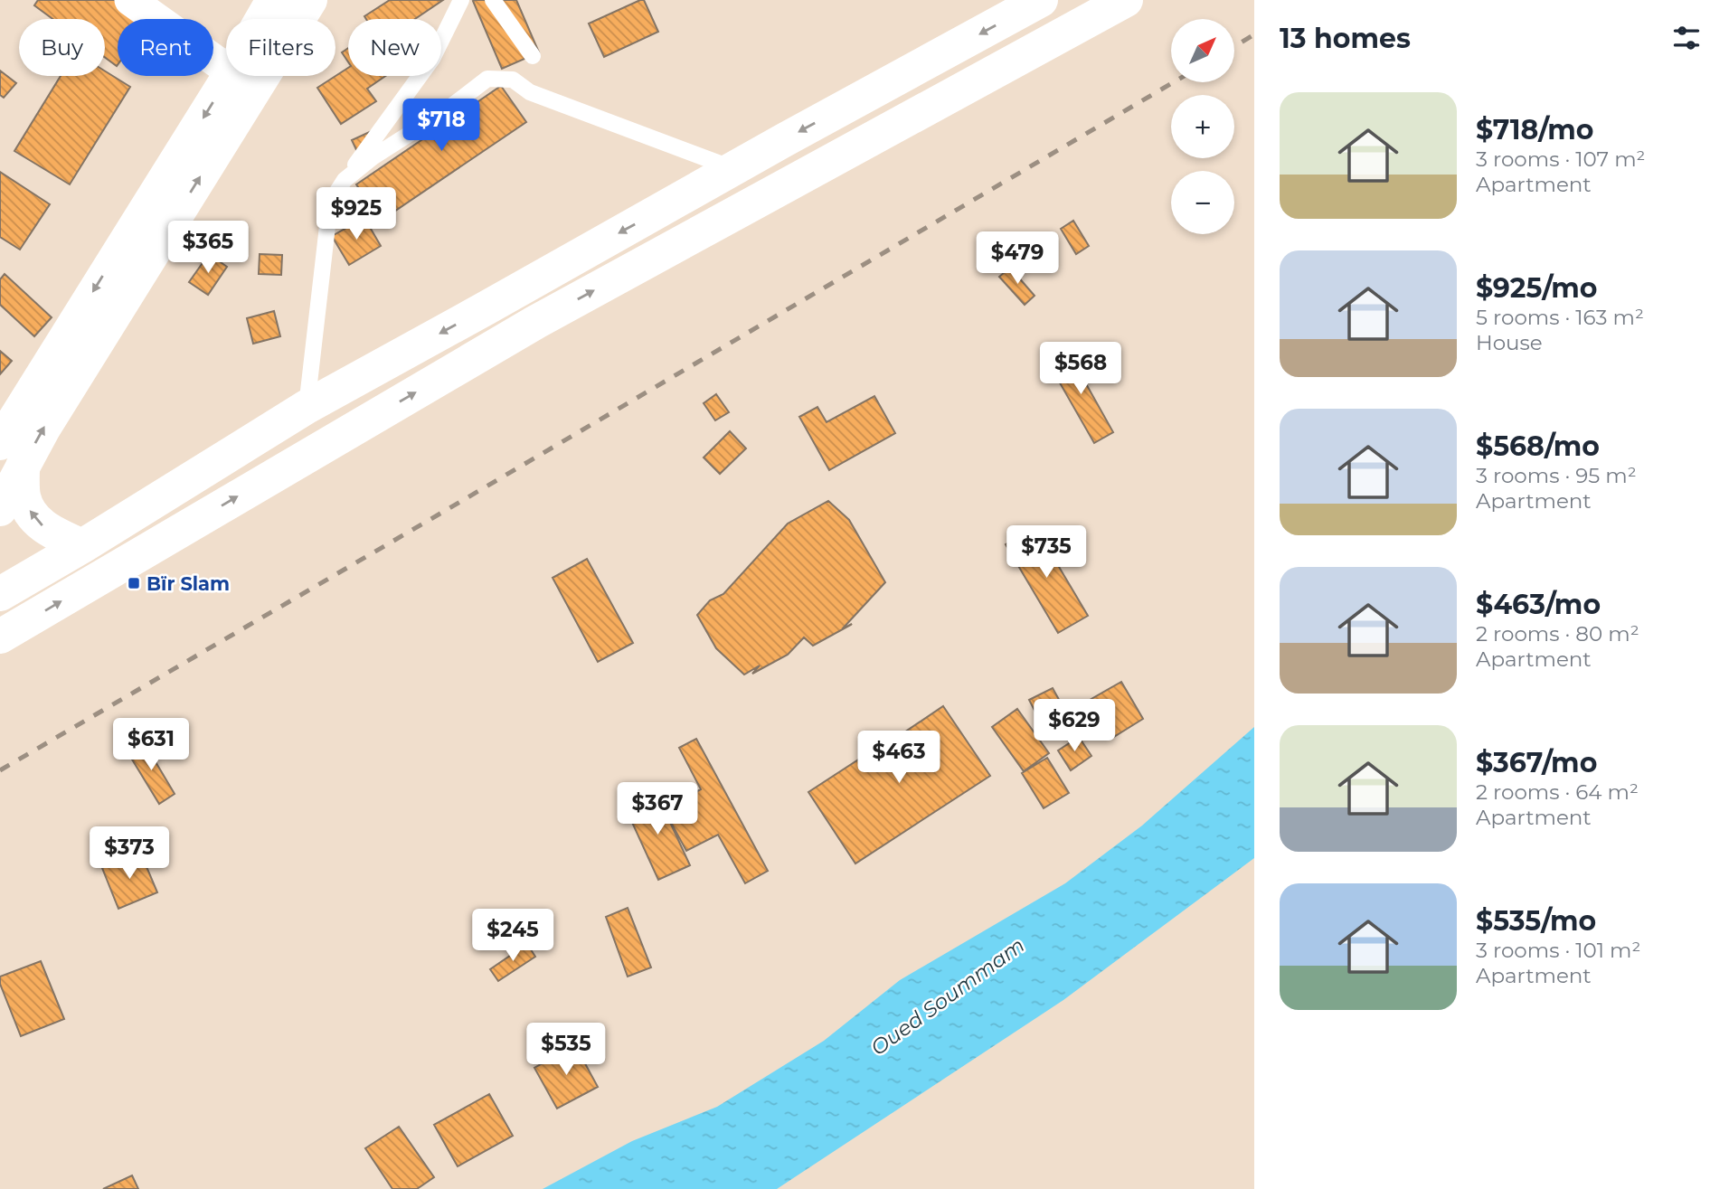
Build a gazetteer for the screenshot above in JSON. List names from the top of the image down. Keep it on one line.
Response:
{"water":["Oued Soummam"],"places":{"transit":["Bïr Slam"]},"north":"top right","page":{"heading":"13 homes","map_buttons":["+","−"],"chip":["Buy","Rent","Filters","New"],"list":[{"name":"$718/mo","note":"3 rooms · 107 m² · Apartment"},{"name":"$925/mo","note":"5 rooms · 163 m² · House"},{"name":"$568/mo","note":"3 rooms · 95 m² · Apartment"},{"name":"$463/mo","note":"2 rooms · 80 m² · Apartment"},{"name":"$367/mo","note":"2 rooms · 64 m² · Apartment"},{"name":"$535/mo","note":"3 rooms · 101 m² · Apartment"}],"price":["$718","$925","$365","$479","$568","$735","$629","$631","$463","$367","$373","$245","$535"]}}
